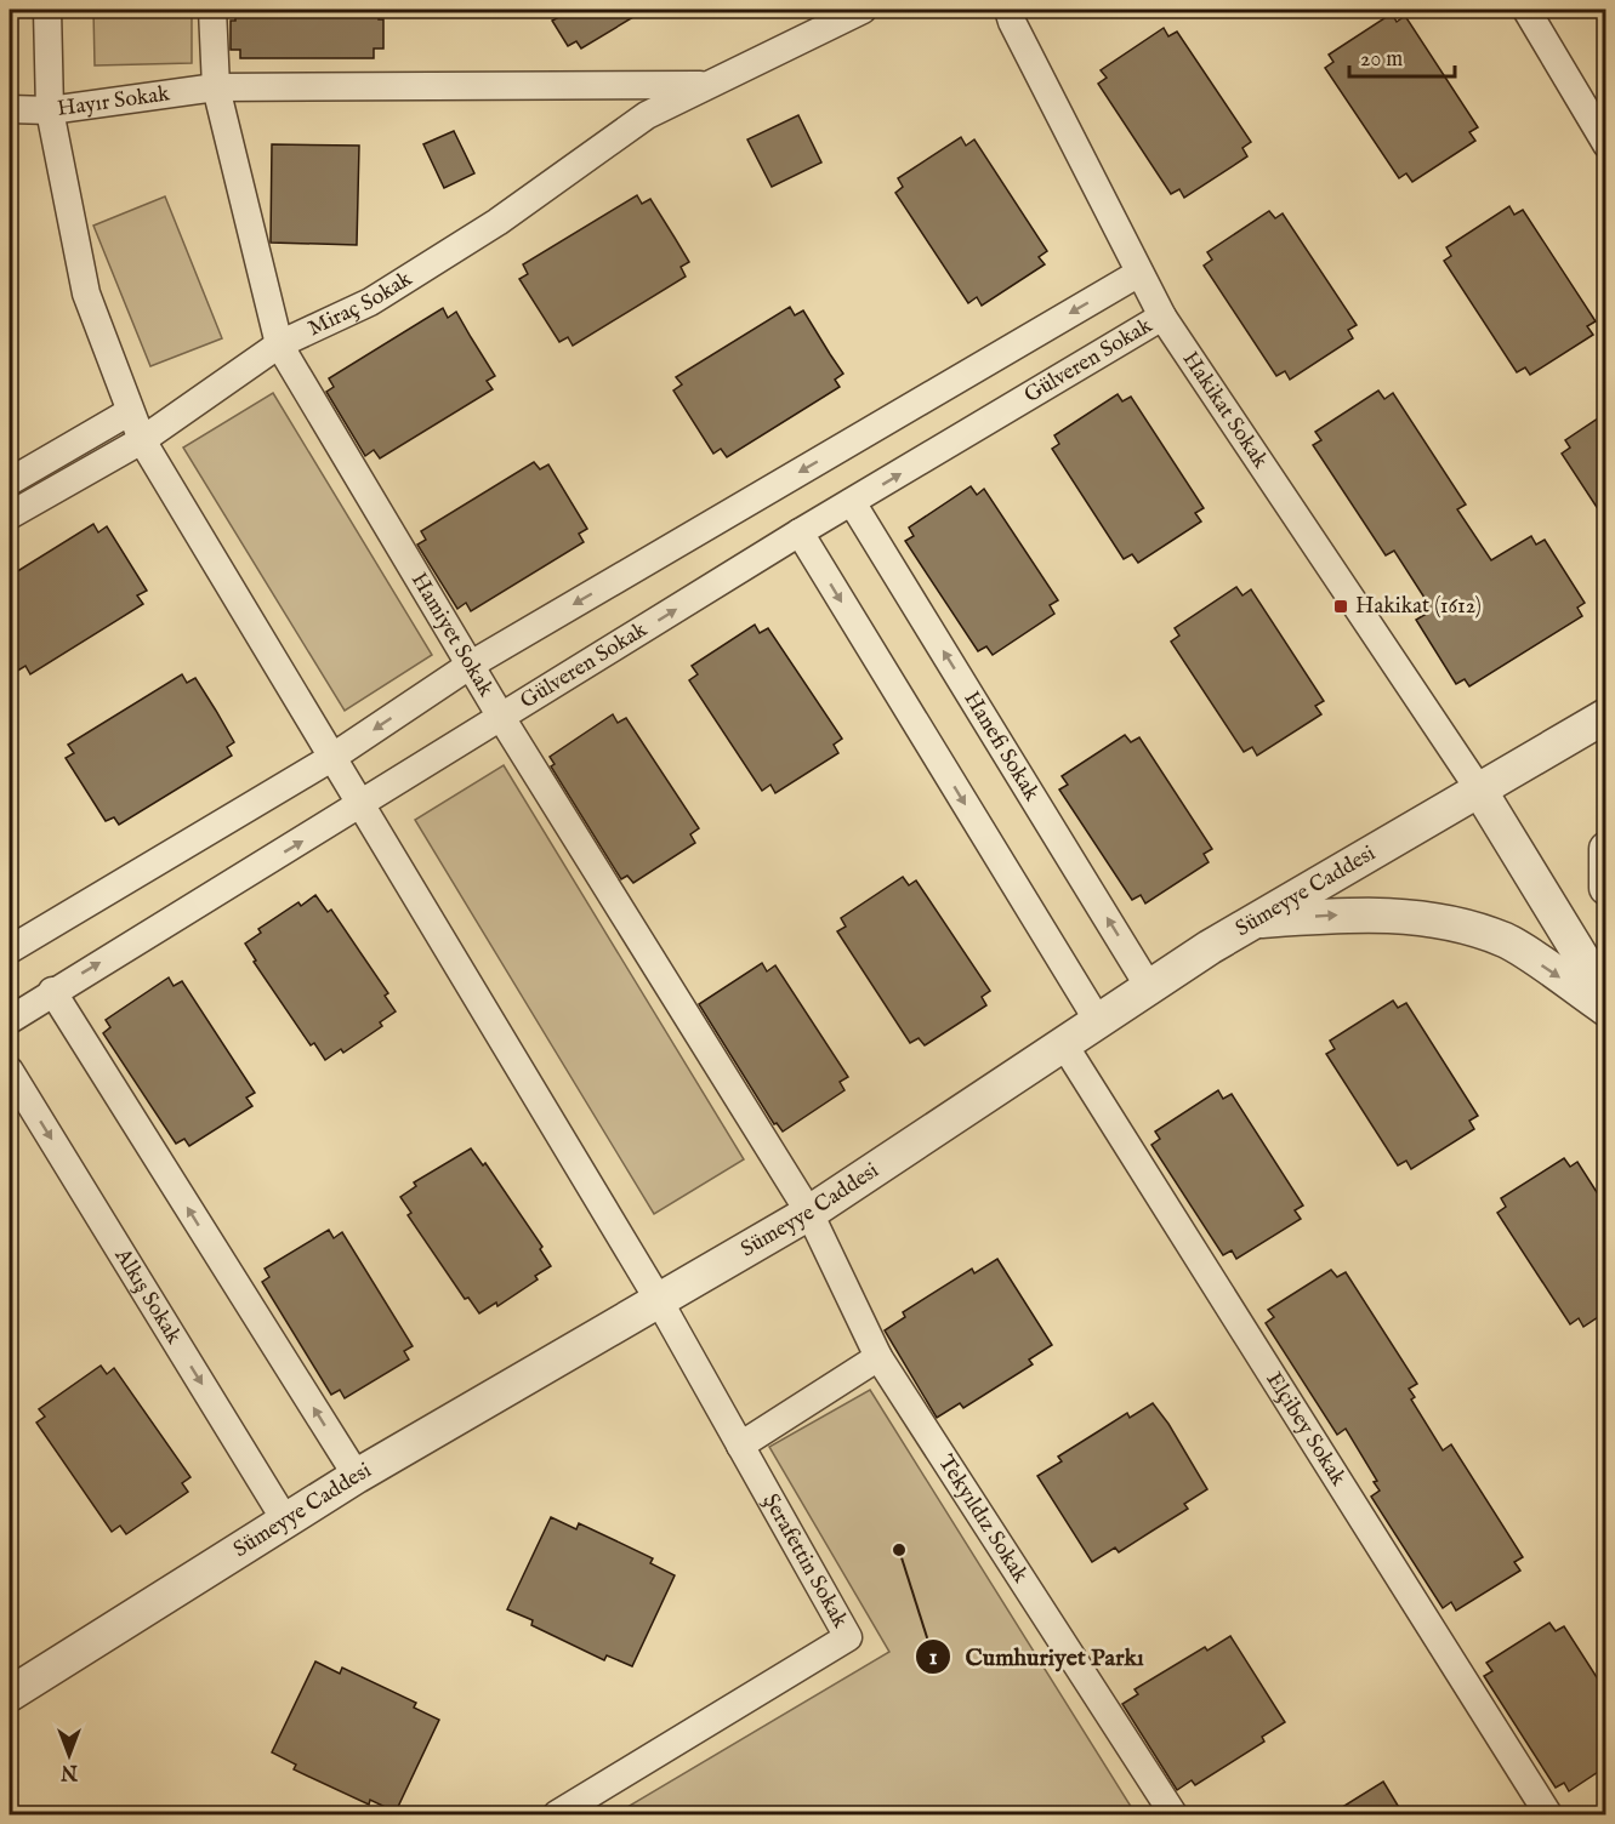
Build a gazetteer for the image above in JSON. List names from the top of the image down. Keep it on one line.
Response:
{"streets":{"street":["Hayır Sokak","Miraç Sokak","Gülveren Sokak","Hakikat Sokak","Hamiyet Sokak","Hanefi Sokak","Sümeyye Caddesi","Alkış Sokak","Elçibey Sokak","Tekyıldız Sokak","Şerafettin Sokak"]},"crossings":[["Hayır Sokak","Miraç Sokak"],["Hayır Sokak","Hamiyet Sokak"],["Hayır Sokak","Şerafettin Sokak"],["Miraç Sokak","Hamiyet Sokak"],["Miraç Sokak","Şerafettin Sokak"],["Gülveren Sokak","Hakikat Sokak"],["Gülveren Sokak","Hamiyet Sokak"],["Gülveren Sokak","Hanefi Sokak"],["Gülveren Sokak","Şerafettin Sokak"],["Hakikat Sokak","Sümeyye Caddesi"],["Hamiyet Sokak","Sümeyye Caddesi"],["Hamiyet Sokak","Tekyıldız Sokak"],["Hanefi Sokak","Sümeyye Caddesi"],["Sümeyye Caddesi","Alkış Sokak"],["Sümeyye Caddesi","Elçibey Sokak"],["Sümeyye Caddesi","Tekyıldız Sokak"],["Sümeyye Caddesi","Şerafettin Sokak"]],"places":{"transit":["Hakikat (1612)"],"other":["Cumhuriyet Parkı"]},"scale_bar":"20 m","north":"bottom"}
